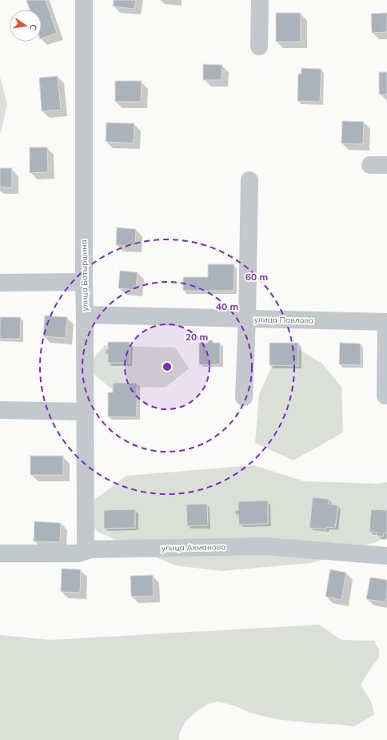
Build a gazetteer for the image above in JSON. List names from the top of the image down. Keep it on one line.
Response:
{"streets":{"street":["улица Батыршина","улица Павлова","улица Ахманова"]},"crossings":[["улица Батыршина","улица Павлова"],["улица Батыршина","улица Ахманова"]],"north":"right","rings":["60 m","40 m","20 m"]}
